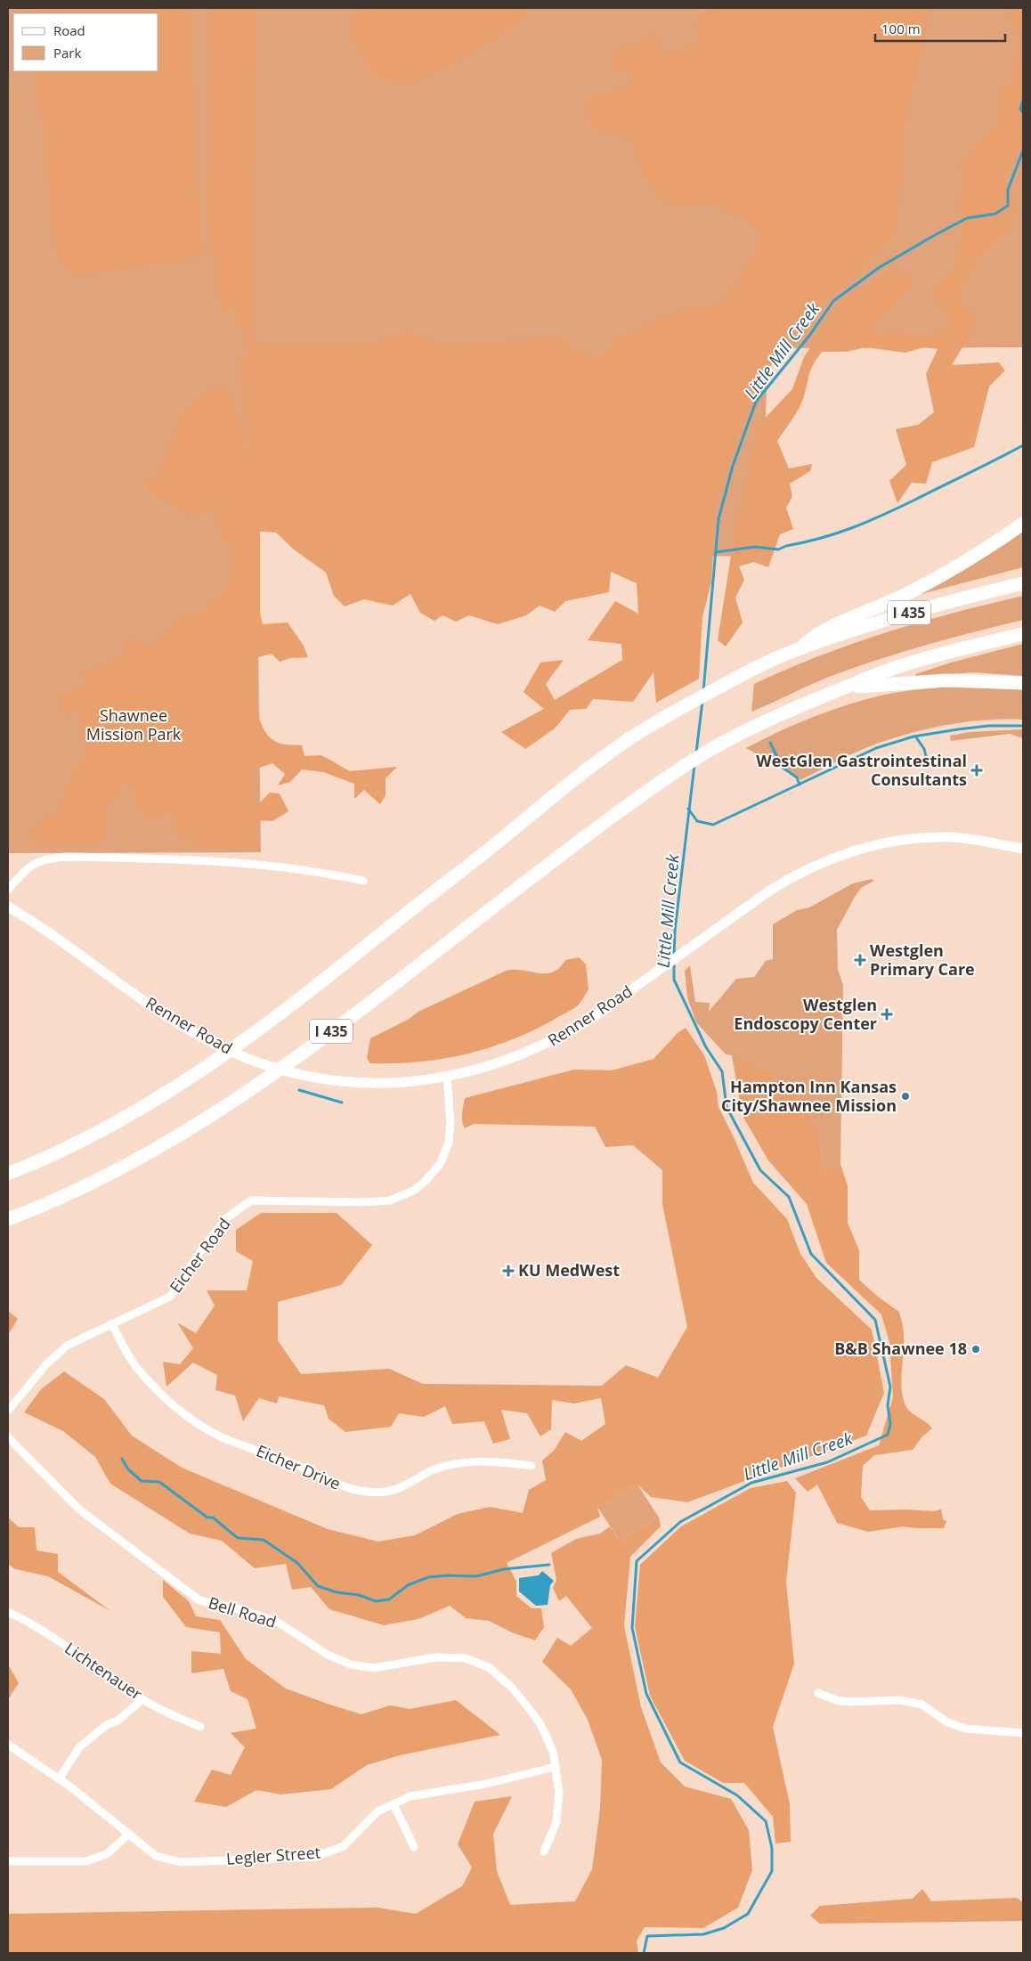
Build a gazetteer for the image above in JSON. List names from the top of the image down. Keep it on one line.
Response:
{"streets":{"highway":["I 435"],"main road":["Renner Road"],"street":["Eicher Road","Eicher Drive","Bell Road","Lichtenauer","Legler Street"]},"crossings":[["Renner Road","Eicher Road"],["Eicher Road","Eicher Drive"],["Bell Road","Legler Street"]],"water":["Little Mill Creek"],"parks":["Shawnee Mission Park"],"places":{"health":["WestGlen Gastrointestinal Consultants","Westglen Primary Care","Westglen Endoscopy Center","KU MedWest"],"other":["Hampton Inn Kansas City/Shawnee Mission","B&B Shawnee 18"]},"legend":["Road","Park"],"scale_bar":"100 m"}
